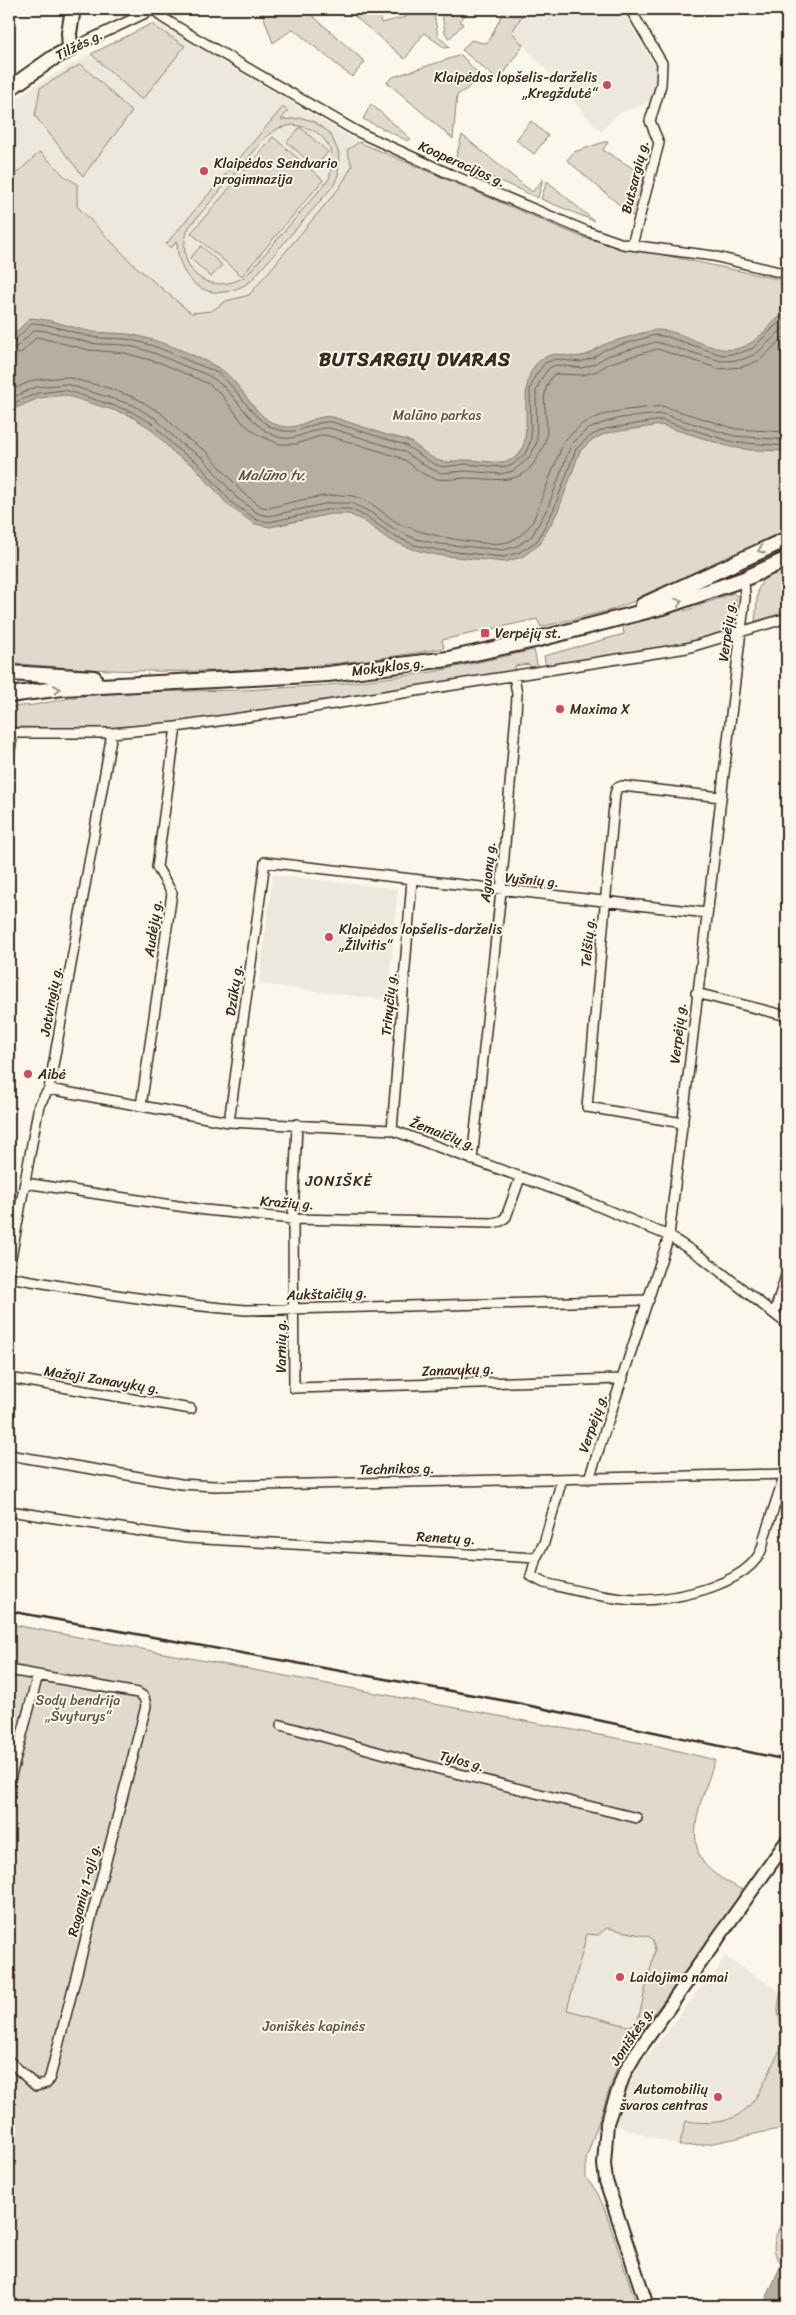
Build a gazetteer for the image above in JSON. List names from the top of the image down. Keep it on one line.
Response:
{"streets":{"main road":["Tilžės g.","Mokyklos g.","Joniškės g."],"street":["Kooperacijos g.","Butsargių g.","Verpėjų g.","Aguonų g.","Vyšnių g.","Audėjų g.","Telšių g.","Dzūkų g.","Jotvingių g.","Trinyčių g.","Žemaičių g.","Kražių g.","Aukštaičių g.","Varnių g.","Zanavykų g.","Mažoji Zanavykų g.","Technikos g.","Renetų g.","Tylos g.","Raganių 1-oji g."]},"crossings":[["Tilžės g.","Kooperacijos g."],["Kooperacijos g.","Butsargių g."],["Verpėjų g.","Mokyklos g."],["Verpėjų g.","Vyšnių g."],["Verpėjų g.","Telšių g."],["Verpėjų g.","Žemaičių g."],["Verpėjų g.","Aukštaičių g."],["Verpėjų g.","Zanavykų g."],["Verpėjų g.","Technikos g."],["Aguonų g.","Vyšnių g."],["Aguonų g.","Žemaičių g."],["Vyšnių g.","Telšių g."],["Vyšnių g.","Dzūkų g."],["Vyšnių g.","Trinyčių g."],["Audėjų g.","Žemaičių g."],["Dzūkų g.","Žemaičių g."],["Jotvingių g.","Žemaičių g."],["Jotvingių g.","Kražių g."],["Trinyčių g.","Žemaičių g."],["Žemaičių g.","Kražių g."],["Žemaičių g.","Varnių g."],["Kražių g.","Varnių g."],["Aukštaičių g.","Varnių g."],["Varnių g.","Zanavykų g."]],"districts":["BUTSARGIŲ DVARAS","JONIŠKĖ"],"water":["Malūno tv."],"parks":["Malūno parkas","Sodų bendrija „Švyturys“","Joniškės kapinės"],"places":{"other":["Klaipėdos lopšelis-darželis „Kregždutė“","Klaipėdos Sendvario progimnazija","Maxima X","Klaipėdos lopšelis-darželis „Žilvitis“","Aibė","Laidojimo namai","Automobilių švaros centras"],"transit":["Verpėjų st."]}}
